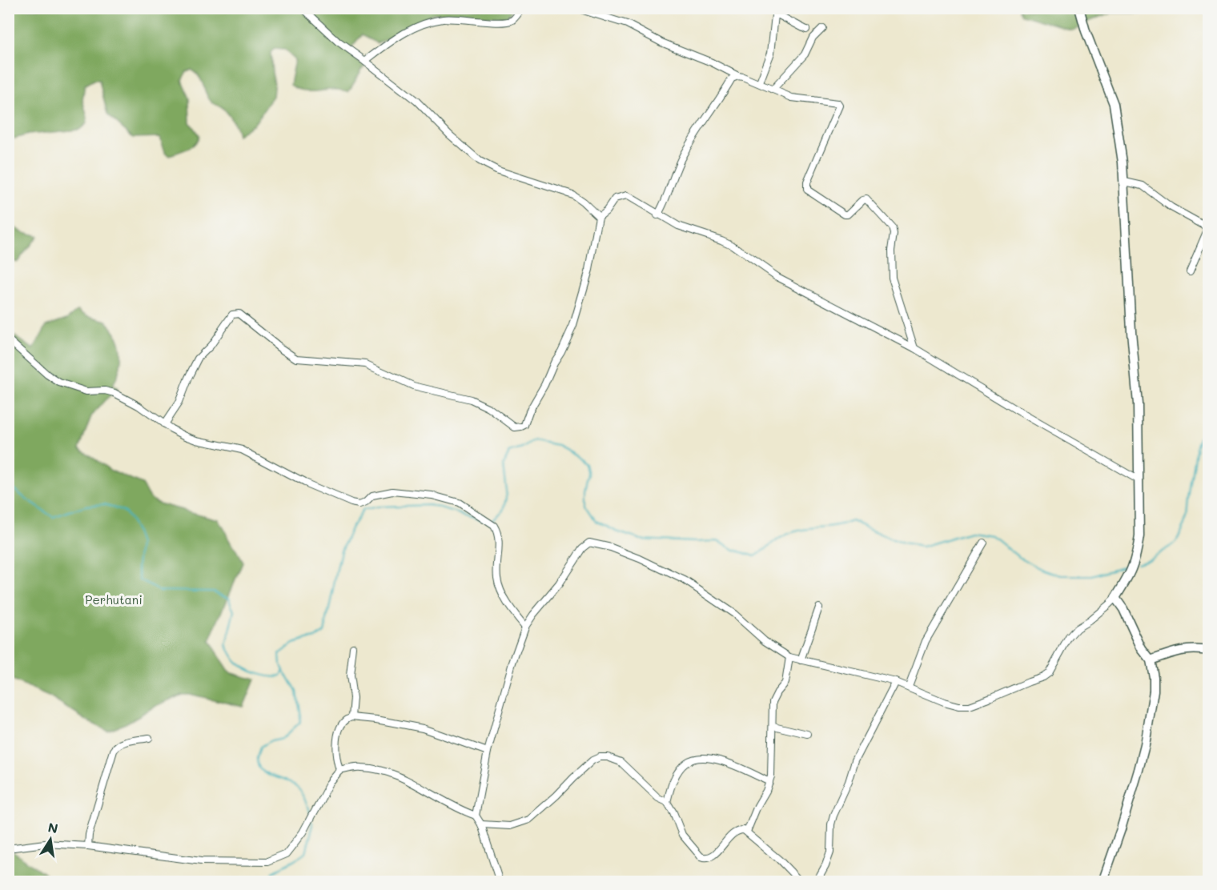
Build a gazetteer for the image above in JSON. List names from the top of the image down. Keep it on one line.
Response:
{"parks":["Perhutani"],"north":"top"}
